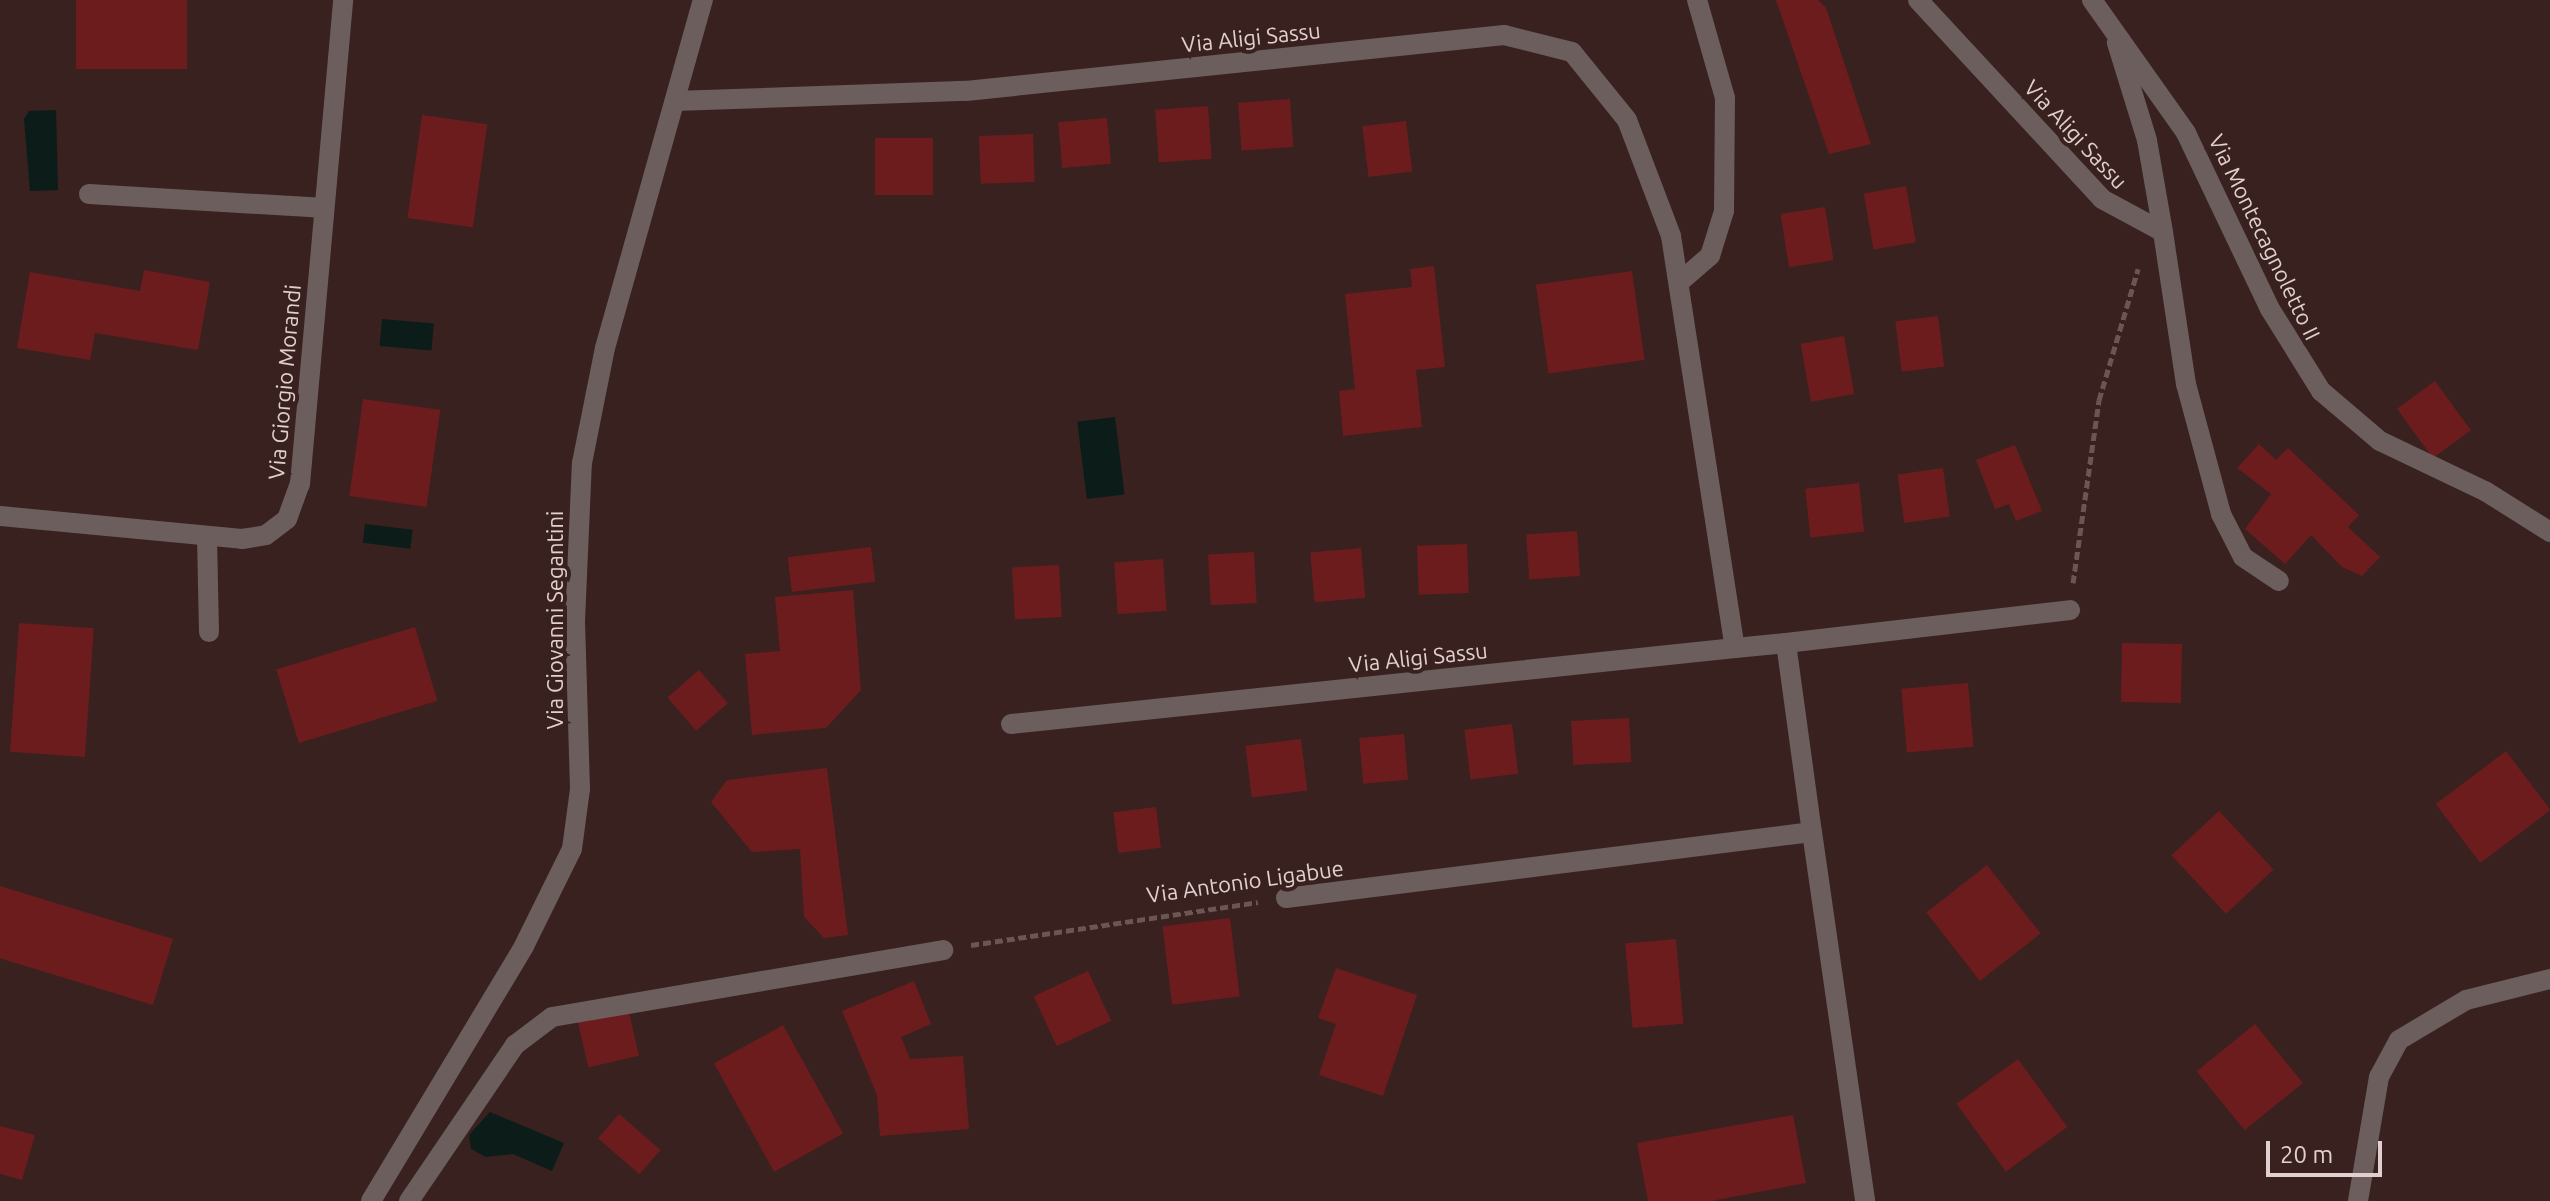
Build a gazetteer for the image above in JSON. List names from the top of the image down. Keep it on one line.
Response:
{"streets":{"street":["Via Aligi Sassu","Via Montecagnoletto II","Via Giorgio Morandi","Via Giovanni Segantini","Via Antonio Ligabue"]},"crossings":[["Via Aligi Sassu","Via Montecagnoletto II"],["Via Aligi Sassu","Via Giovanni Segantini"]],"scale_bar":"20 m"}
